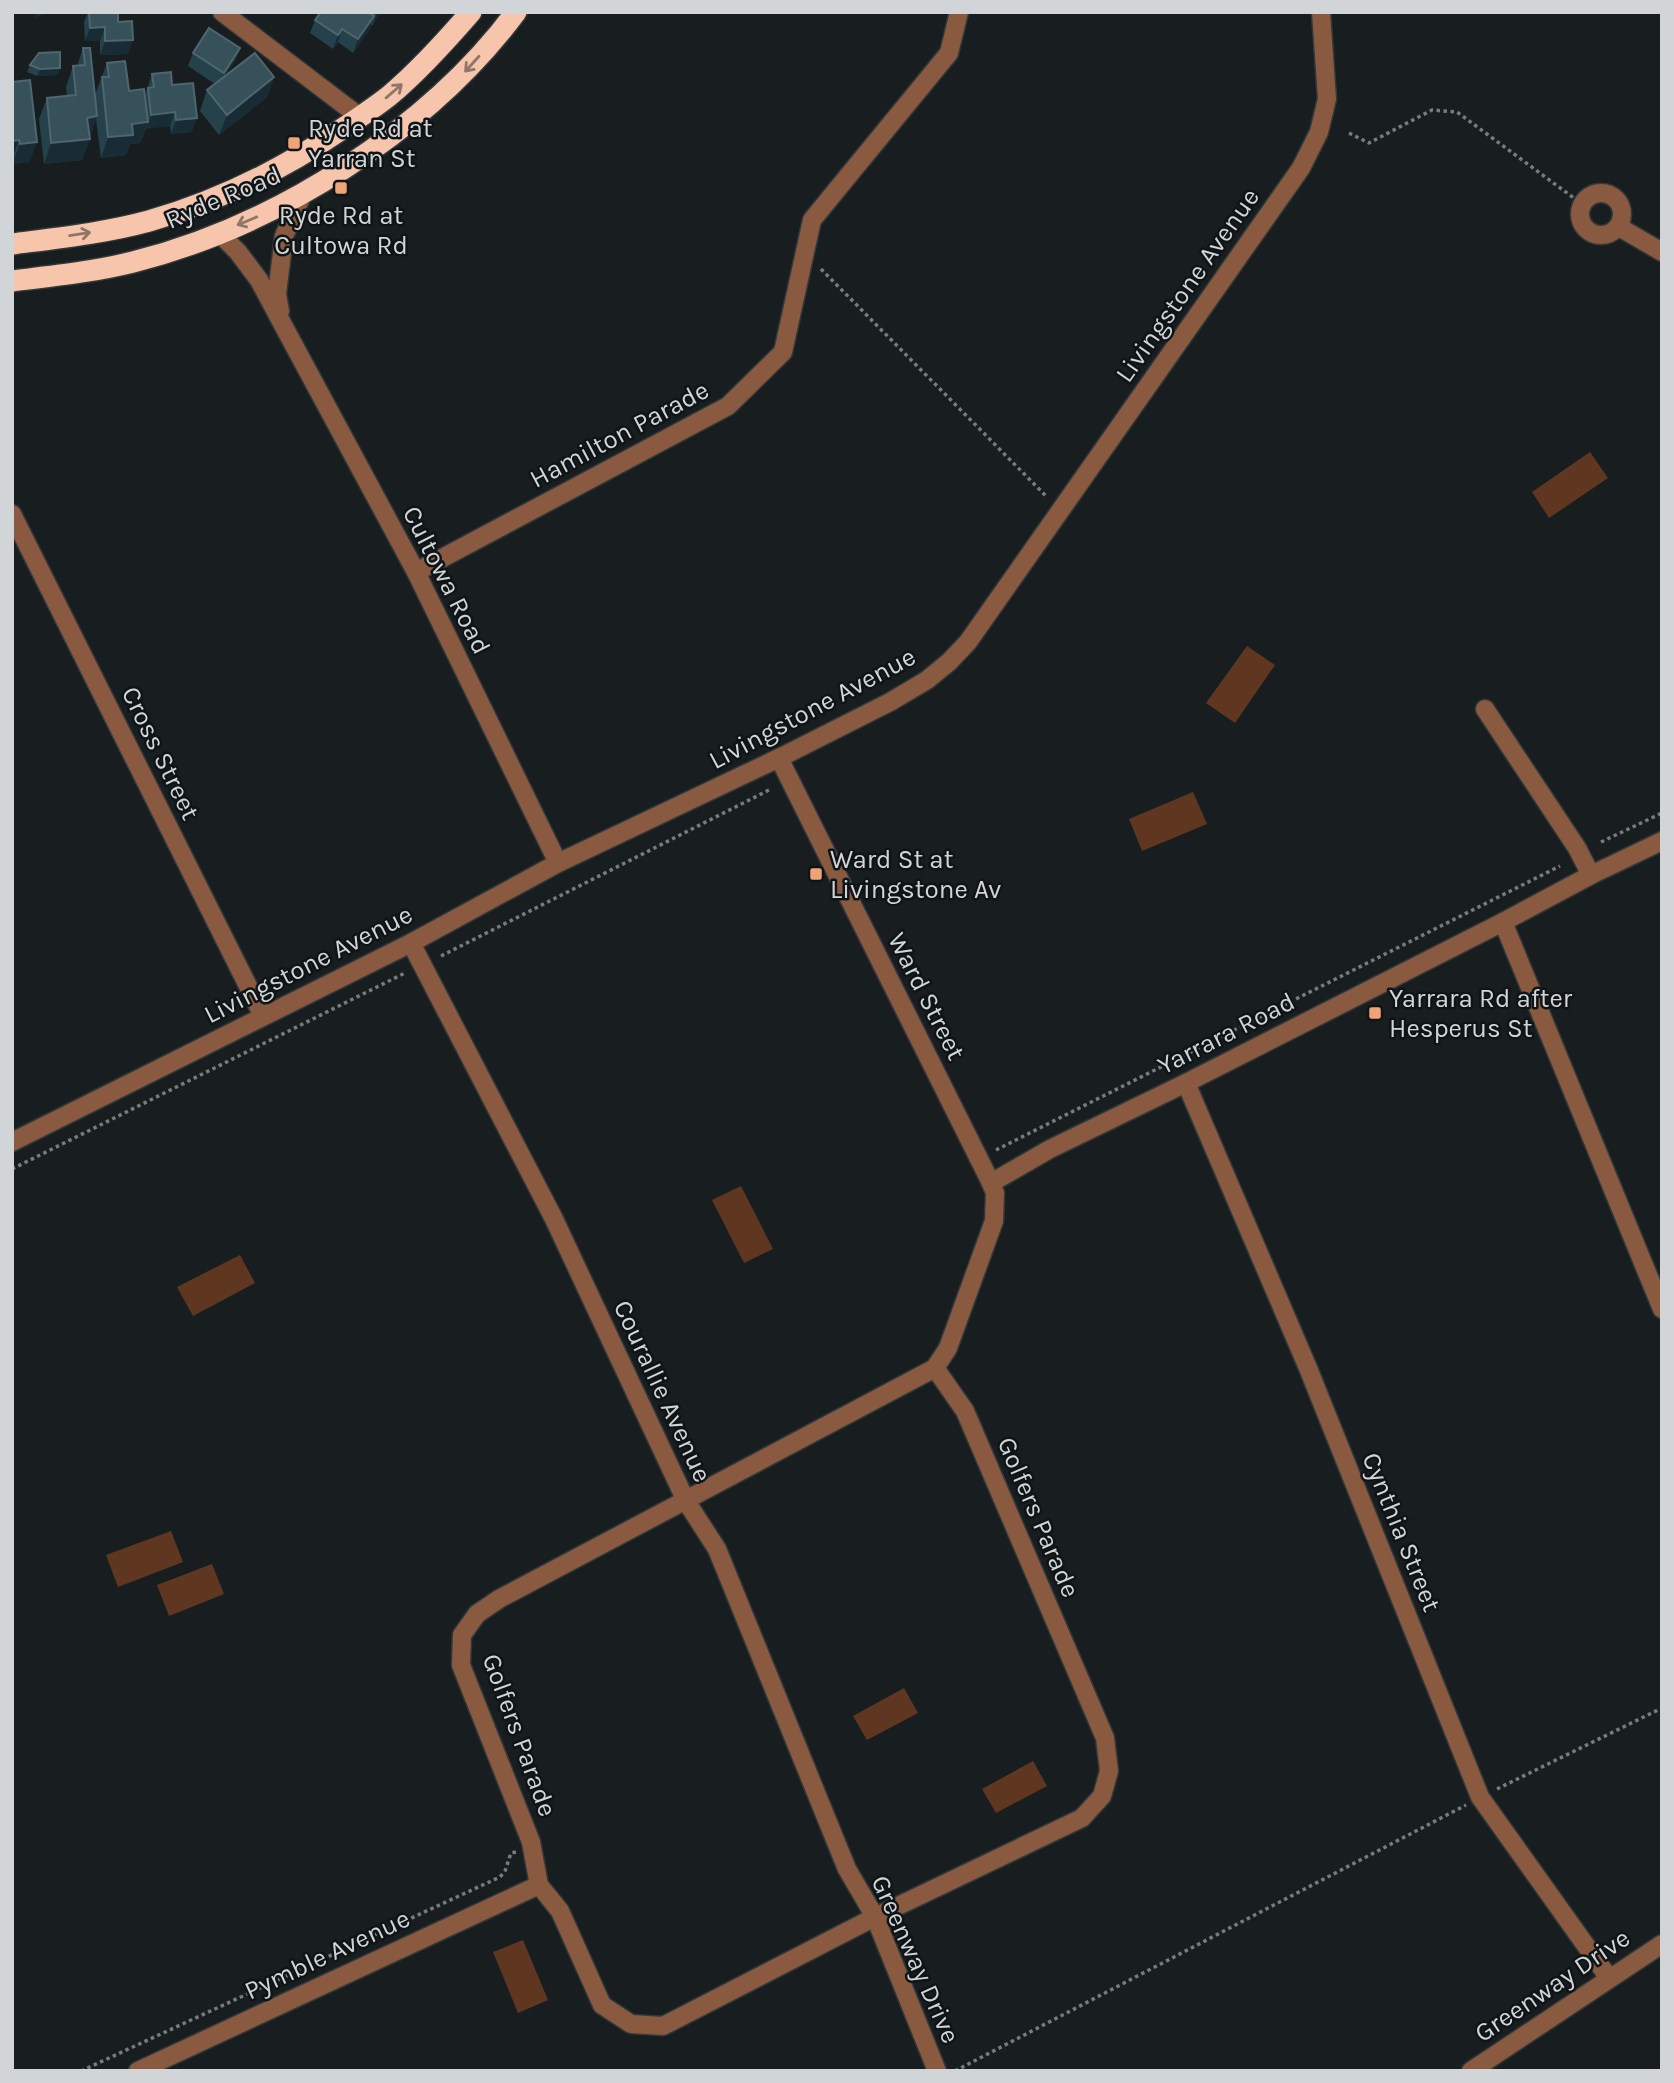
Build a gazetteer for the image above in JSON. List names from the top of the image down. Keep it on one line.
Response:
{"streets":{"highway":["Ryde Road"],"street":["Livingstone Avenue","Hamilton Parade","Cultowa Road","Cross Street","Ward Street","Yarrara Road","Courallie Avenue","Golfers Parade","Cynthia Street","Pymble Avenue","Greenway Drive"]},"crossings":[["Ryde Road","Cultowa Road"],["Livingstone Avenue","Cultowa Road"],["Livingstone Avenue","Cross Street"],["Livingstone Avenue","Ward Street"],["Livingstone Avenue","Courallie Avenue"],["Hamilton Parade","Cultowa Road"],["Ward Street","Yarrara Road"],["Yarrara Road","Cynthia Street"],["Courallie Avenue","Golfers Parade"],["Courallie Avenue","Greenway Drive"],["Golfers Parade","Pymble Avenue"],["Golfers Parade","Greenway Drive"],["Cynthia Street","Greenway Drive"]],"places":{"transit":["Ryde Rd at Yarran St","Ryde Rd at Cultowa Rd","Ward St at Livingstone Av","Yarrara Rd after Hesperus St"]}}
